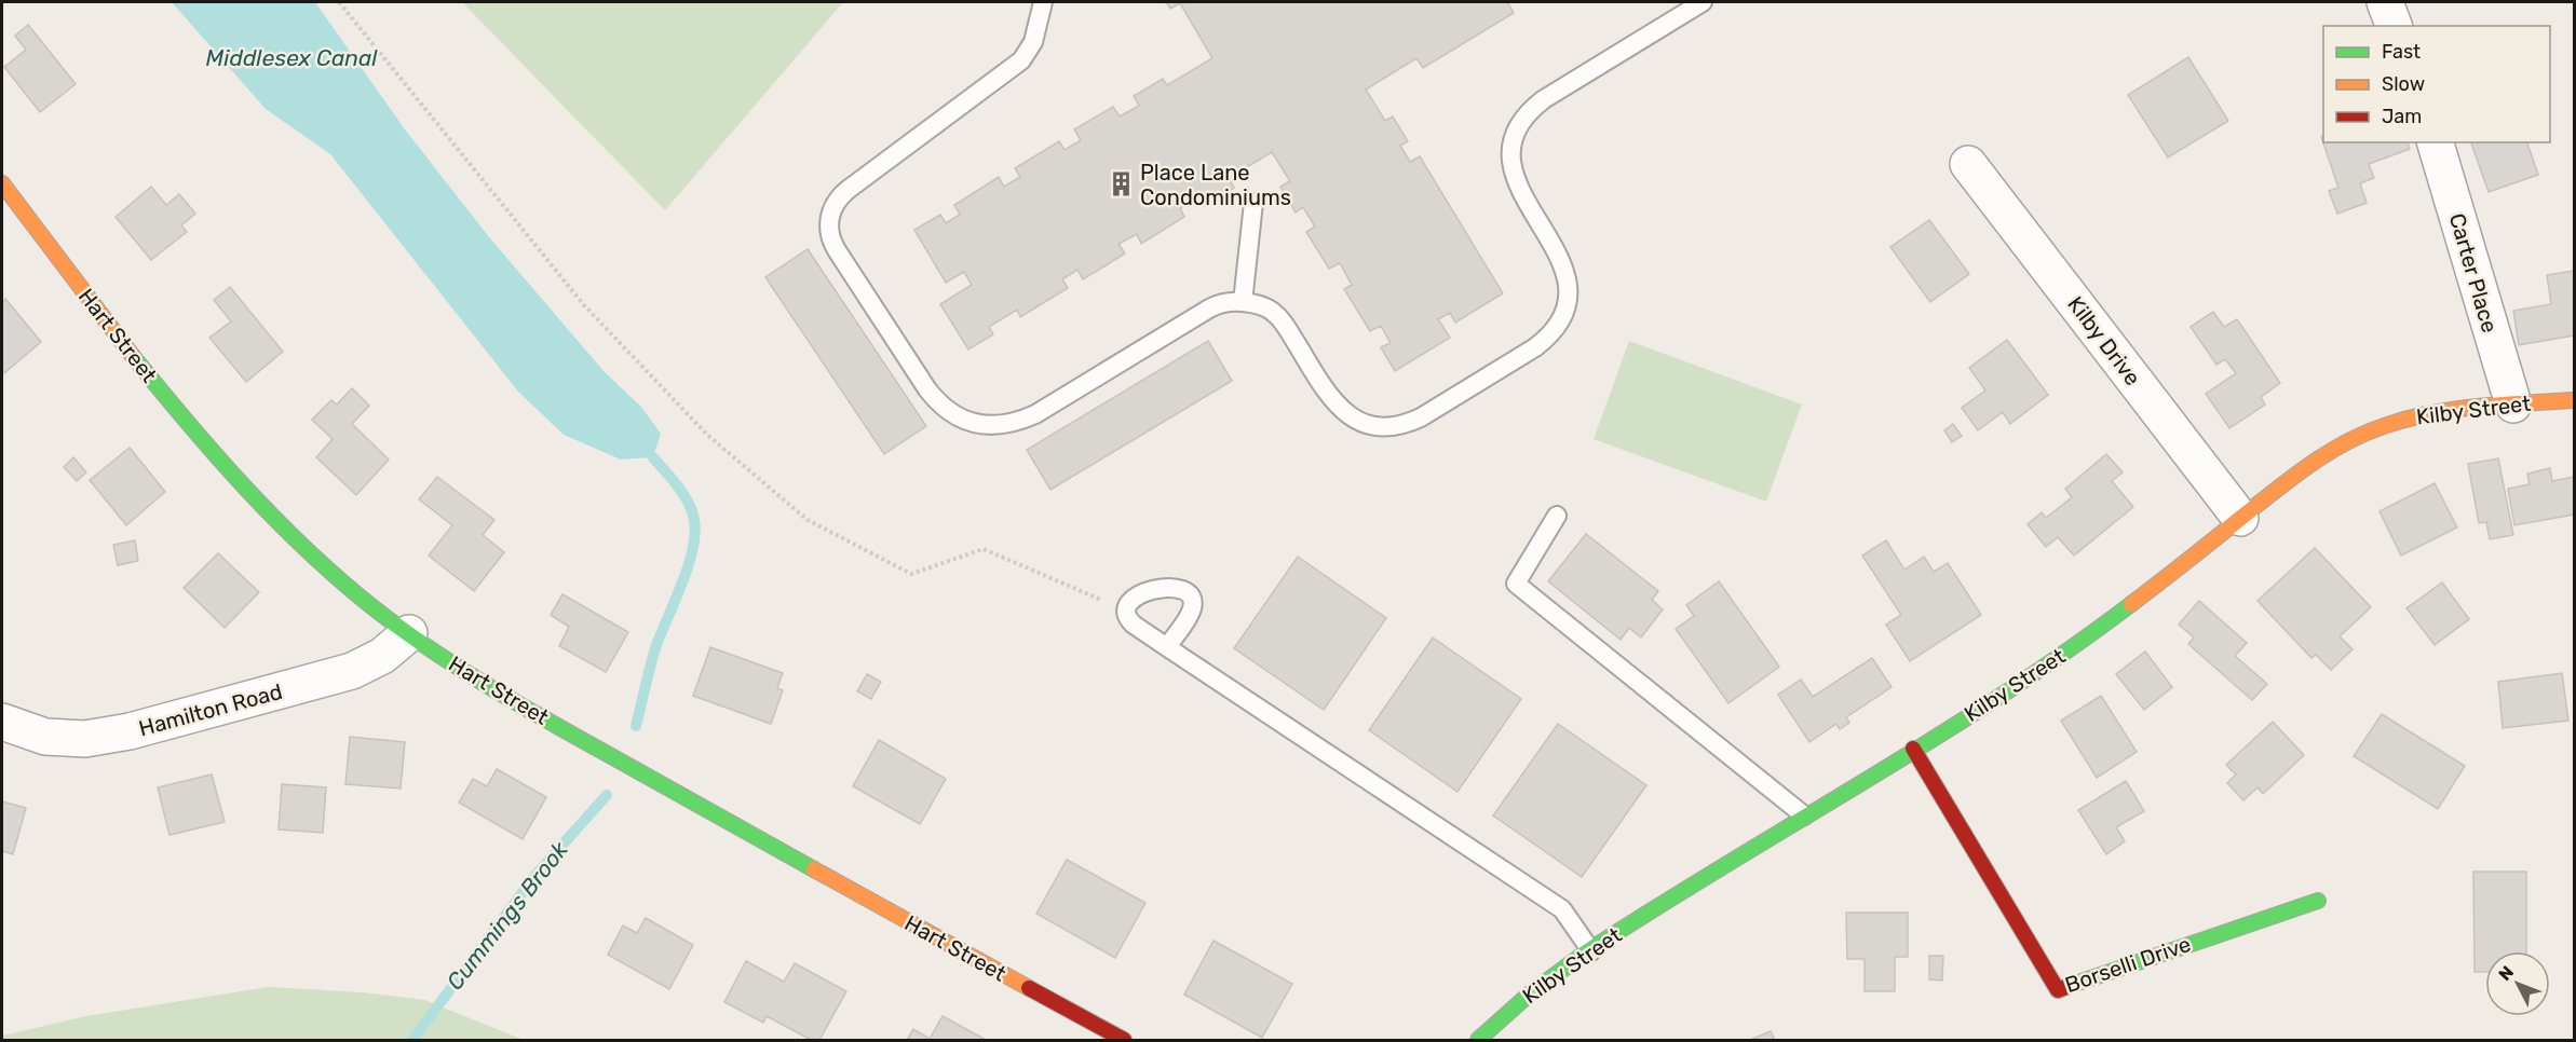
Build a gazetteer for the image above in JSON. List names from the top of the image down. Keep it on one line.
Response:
{"streets":{"street":["Carter Place","Hart Street","Kilby Drive","Kilby Street","Hamilton Road","Borselli Drive"]},"crossings":[["Carter Place","Kilby Street"],["Hart Street","Hamilton Road"],["Kilby Drive","Kilby Street"],["Kilby Street","Borselli Drive"]],"water":["Middlesex Canal","Cummings Brook"],"places":{"building":["Place Lane Condominiums"]},"legend":["Fast","Slow","Jam"],"north":"top left"}
